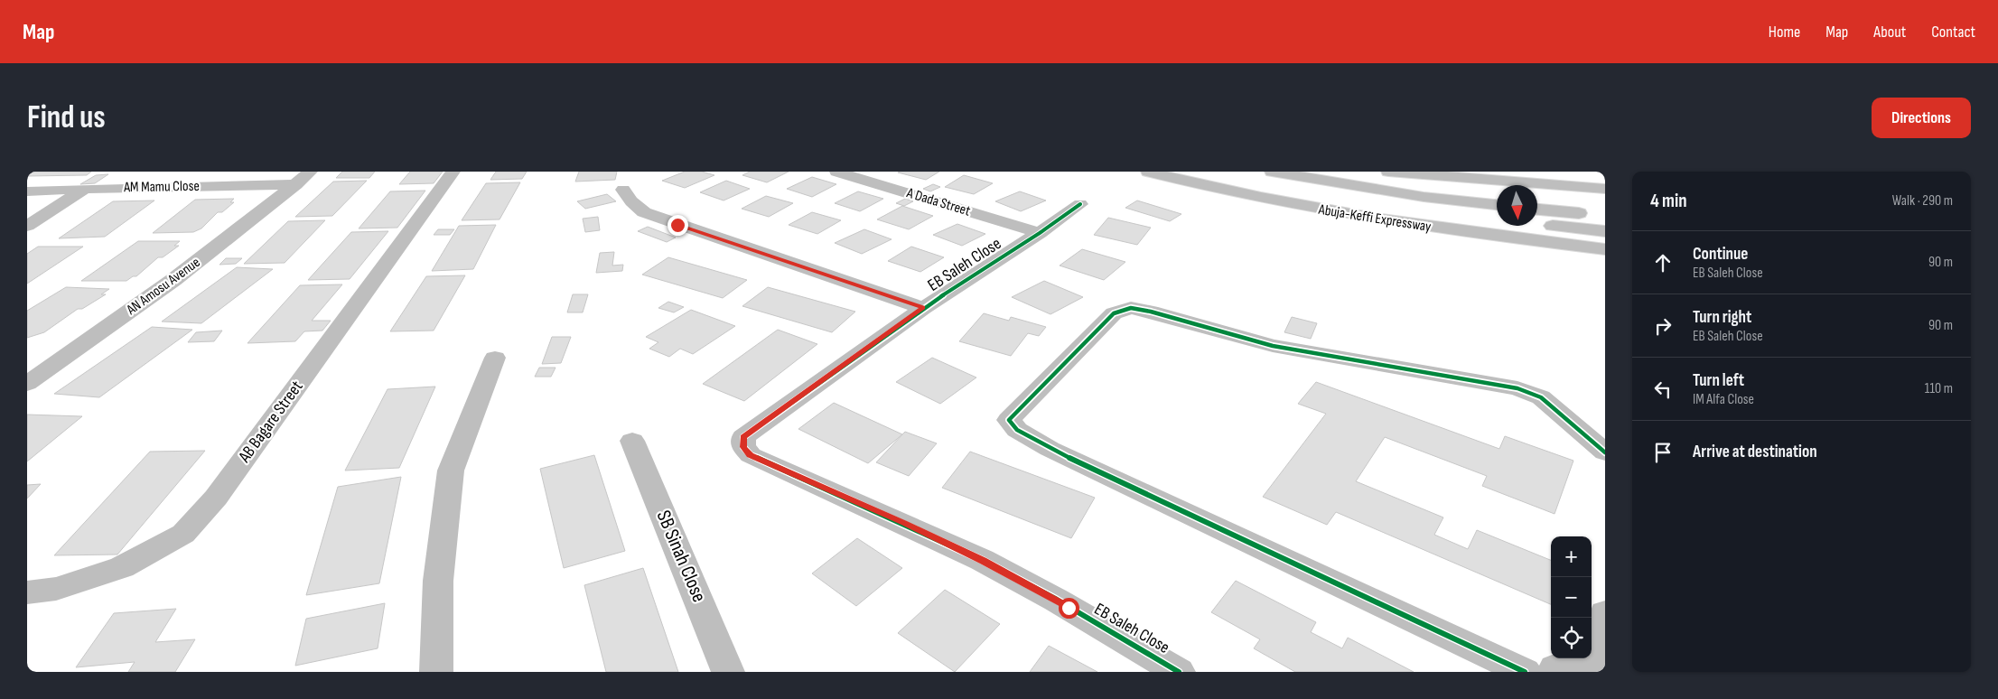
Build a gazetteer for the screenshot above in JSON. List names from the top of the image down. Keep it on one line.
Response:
{"streets":{"main road":["AM Mamu Close","A Dada Street","Abuja-Keffi Expressway","EB Saleh Close","AN Amosu Avenue","AB Bagare Street","SB Sinah Close"]},"crossings":[["AM Mamu Close","AN Amosu Avenue"],["A Dada Street","EB Saleh Close"]],"north":"bottom","page":{"header":"Map","nav":["Home","Map","About","Contact"],"buttons":"Directions","title":"Find us","heading":["4 min","Walk · 290 m"],"list":[["Continue","EB Saleh Close","90 m"],["Turn right","EB Saleh Close","90 m"],["Turn left","IM Alfa Close","110 m"],"Arrive at destination"],"map_buttons":["+","−"]}}
